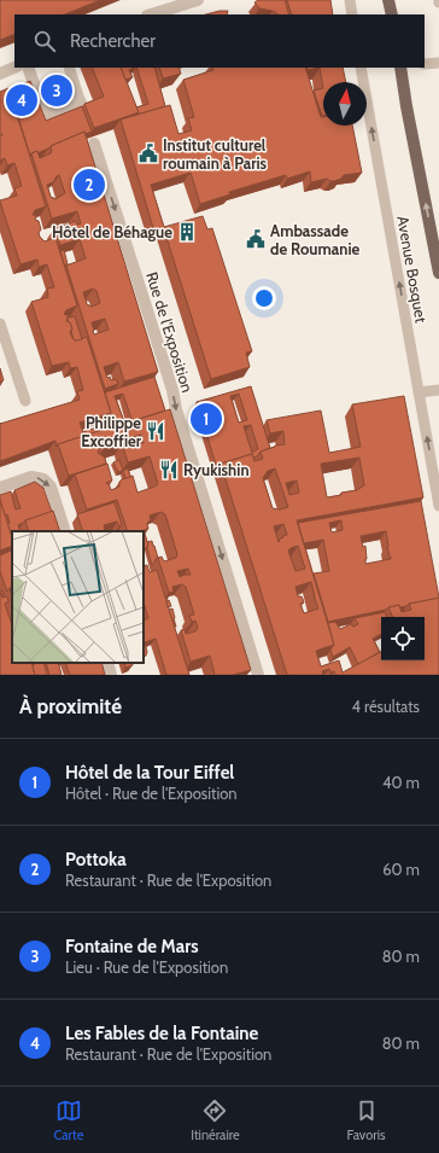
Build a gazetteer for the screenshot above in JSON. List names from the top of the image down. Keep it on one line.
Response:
{"streets":{"main road":["Avenue Bosquet"],"street":["Rue de l'Exposition"]},"one_way":["Avenue Bosquet","Rue de l'Exposition"],"places":{"public building":["Institut culturel roumain à Paris","Ambassade de Roumanie"],"building":["Hôtel de Béhague"],"restaurant":["Philippe Excoffier","Ryukishin"]},"north":"top","page":{"search":"Rechercher","pins":["3","4","2","1"],"heading":["À proximité","4 résultats"],"list":[{"mark":"1","name":"Hôtel de la Tour Eiffel","note":"Hôtel · Rue de l'Exposition","value":"40 m"},{"mark":"2","name":"Pottoka","note":"Restaurant · Rue de l'Exposition","value":"60 m"},{"mark":"3","name":"Fontaine de Mars","note":"Lieu · Rue de l'Exposition","value":"80 m"},{"mark":"4","name":"Les Fables de la Fontaine","note":"Restaurant · Rue de l'Exposition","value":"80 m"}],"nav":["Carte","Itinéraire","Favoris"]}}
